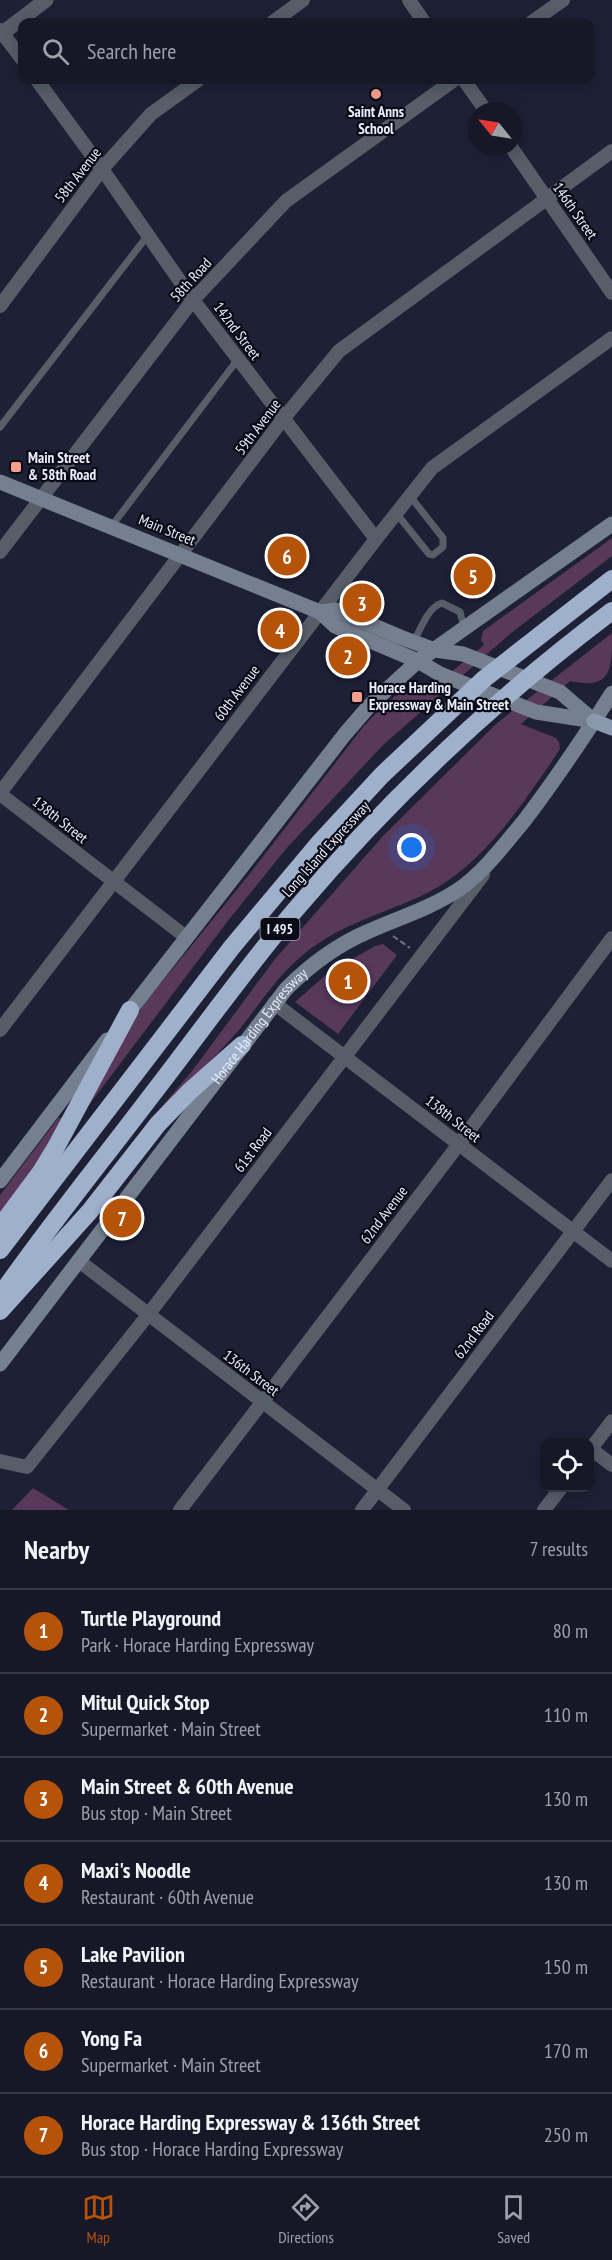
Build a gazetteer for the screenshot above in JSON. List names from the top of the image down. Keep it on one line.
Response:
{"streets":{"highway":["Long Island Expressway","I 495"],"main road":["Main Street","Horace Harding Expressway"],"street":["58th Avenue","146th Street","58th Road","142nd Street","59th Avenue","60th Avenue","138th Street","61st Road","62nd Avenue","62nd Road","136th Street"]},"crossings":[["58th Avenue","142nd Street"],["146th Street","59th Avenue"],["58th Road","142nd Street"],["58th Road","Main Street"],["142nd Street","59th Avenue"],["142nd Street","60th Avenue"],["59th Avenue","Main Street"],["59th Avenue","138th Street"],["Main Street","60th Avenue"],["Main Street","Horace Harding Expressway"],["60th Avenue","138th Street"],["138th Street","Horace Harding Expressway"],["138th Street","61st Road"],["138th Street","62nd Avenue"],["138th Street","62nd Road"],["Horace Harding Expressway","61st Road"],["Horace Harding Expressway","136th Street"],["61st Road","136th Street"],["62nd Avenue","136th Street"],["62nd Road","136th Street"]],"places":{"other":["Saint Anns School"],"transit":["Main Street & 58th Road","Horace Harding Expressway & Main Street"]},"north":"top left","page":{"search":"Search here","pins":["6","5","3","4","2","1","7"],"heading":["Nearby","7 results"],"list":[{"mark":"1","name":"Turtle Playground","note":"Park · Horace Harding Expressway","value":"80 m"},{"mark":"2","name":"Mitul Quick Stop","note":"Supermarket · Main Street","value":"110 m"},{"mark":"3","name":"Main Street & 60th Avenue","note":"Bus stop · Main Street","value":"130 m"},{"mark":"4","name":"Maxi's Noodle","note":"Restaurant · 60th Avenue","value":"130 m"},{"mark":"5","name":"Lake Pavilion","note":"Restaurant · Horace Harding Expressway","value":"150 m"},{"mark":"6","name":"Yong Fa","note":"Supermarket · Main Street","value":"170 m"},{"mark":"7","name":"Horace Harding Expressway & 136th Street","note":"Bus stop · Horace Harding Expressway","value":"250 m"}],"nav":["Map","Directions","Saved"]}}
